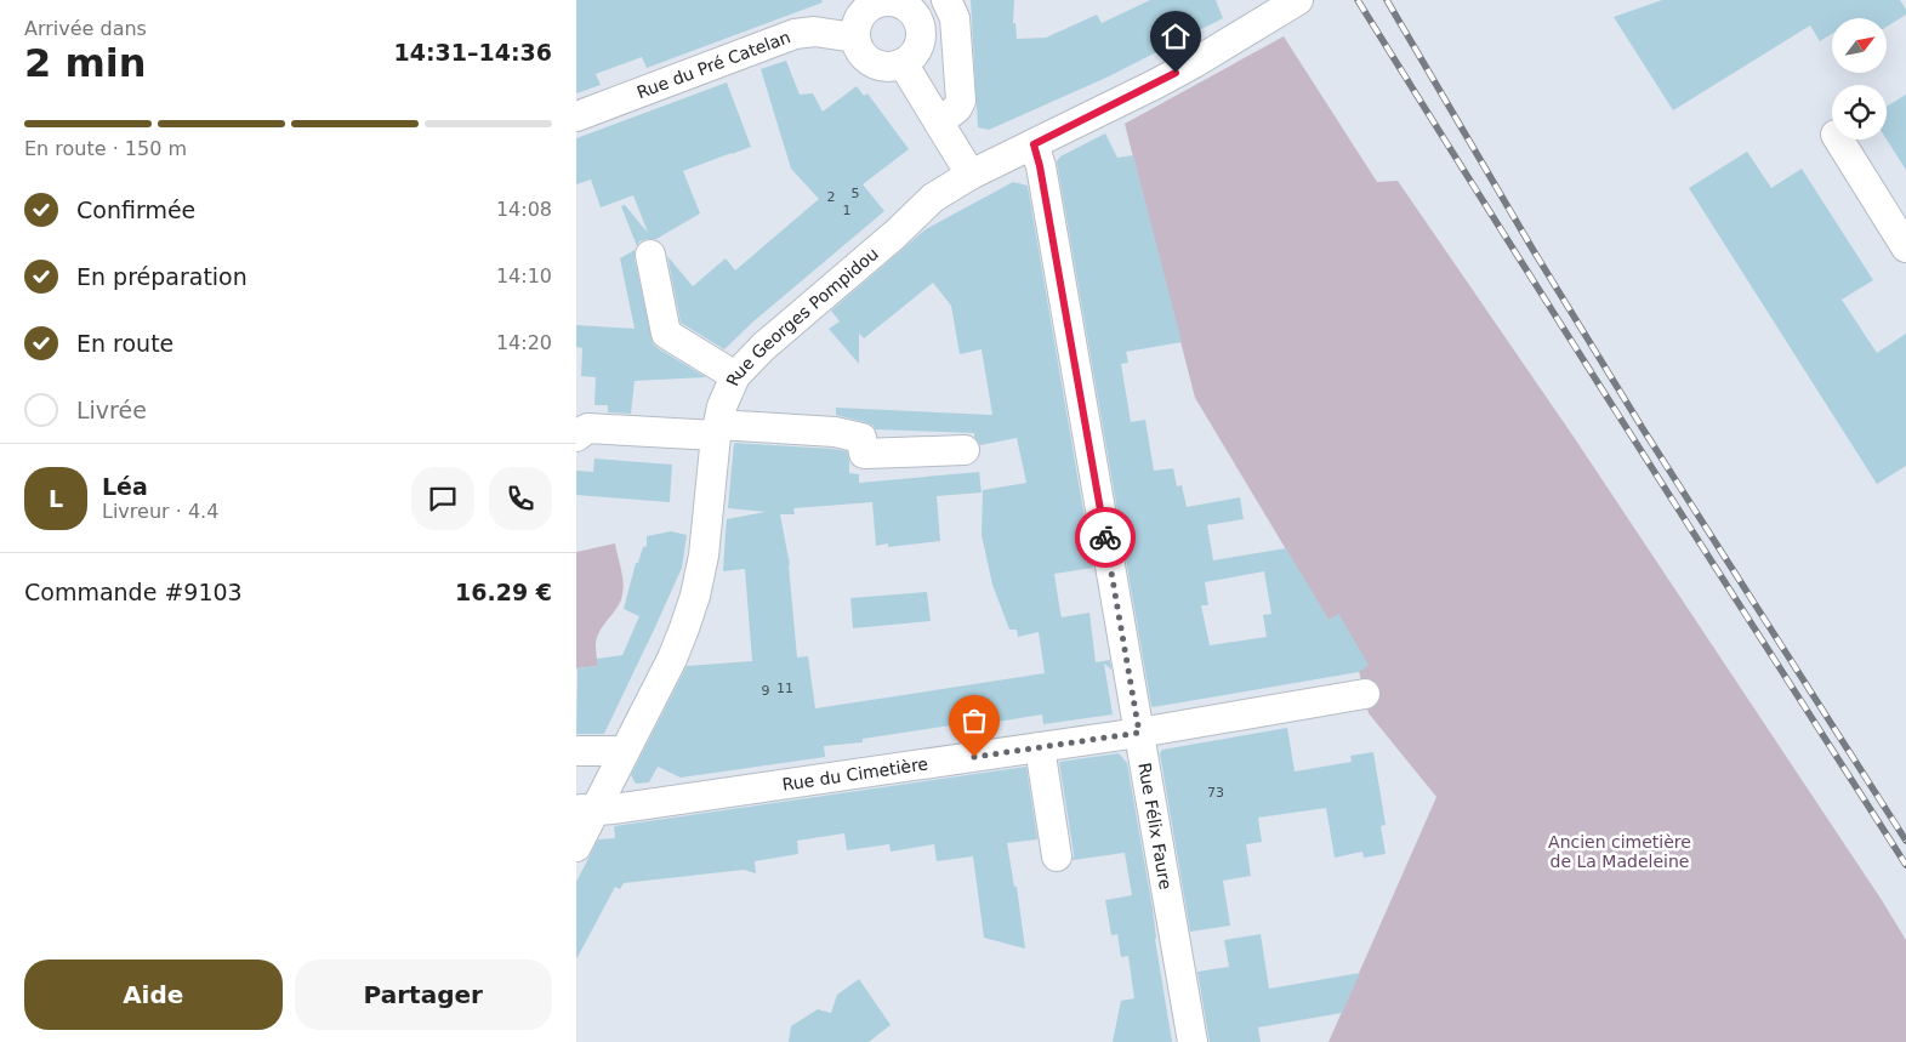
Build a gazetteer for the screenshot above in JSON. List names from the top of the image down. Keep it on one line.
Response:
{"streets":{"street":["Rue du Pré Catelan","Rue Georges Pompidou","Rue du Cimetière","Rue Félix Faure"]},"crossings":[["Rue Georges Pompidou","Rue du Cimetière"],["Rue Georges Pompidou","Rue Félix Faure"],["Rue du Cimetière","Rue Félix Faure"]],"parks":["Ancien cimetière de La Madeleine"],"house_numbers":["5","2","1","11","9","73"],"north":"top right","page":{"heading":["2 min","Arrivée dans","14:31–14:36"],"panel":["Léa","Livreur · 4.4","Commande #9103","16.29 €"],"bar":"En route · 150 m","list":[["Confirmée","14:08"],["En préparation","14:10"],["En route","14:20"],"Livrée"],"round":"L","buttons":["Aide","Partager"]}}
